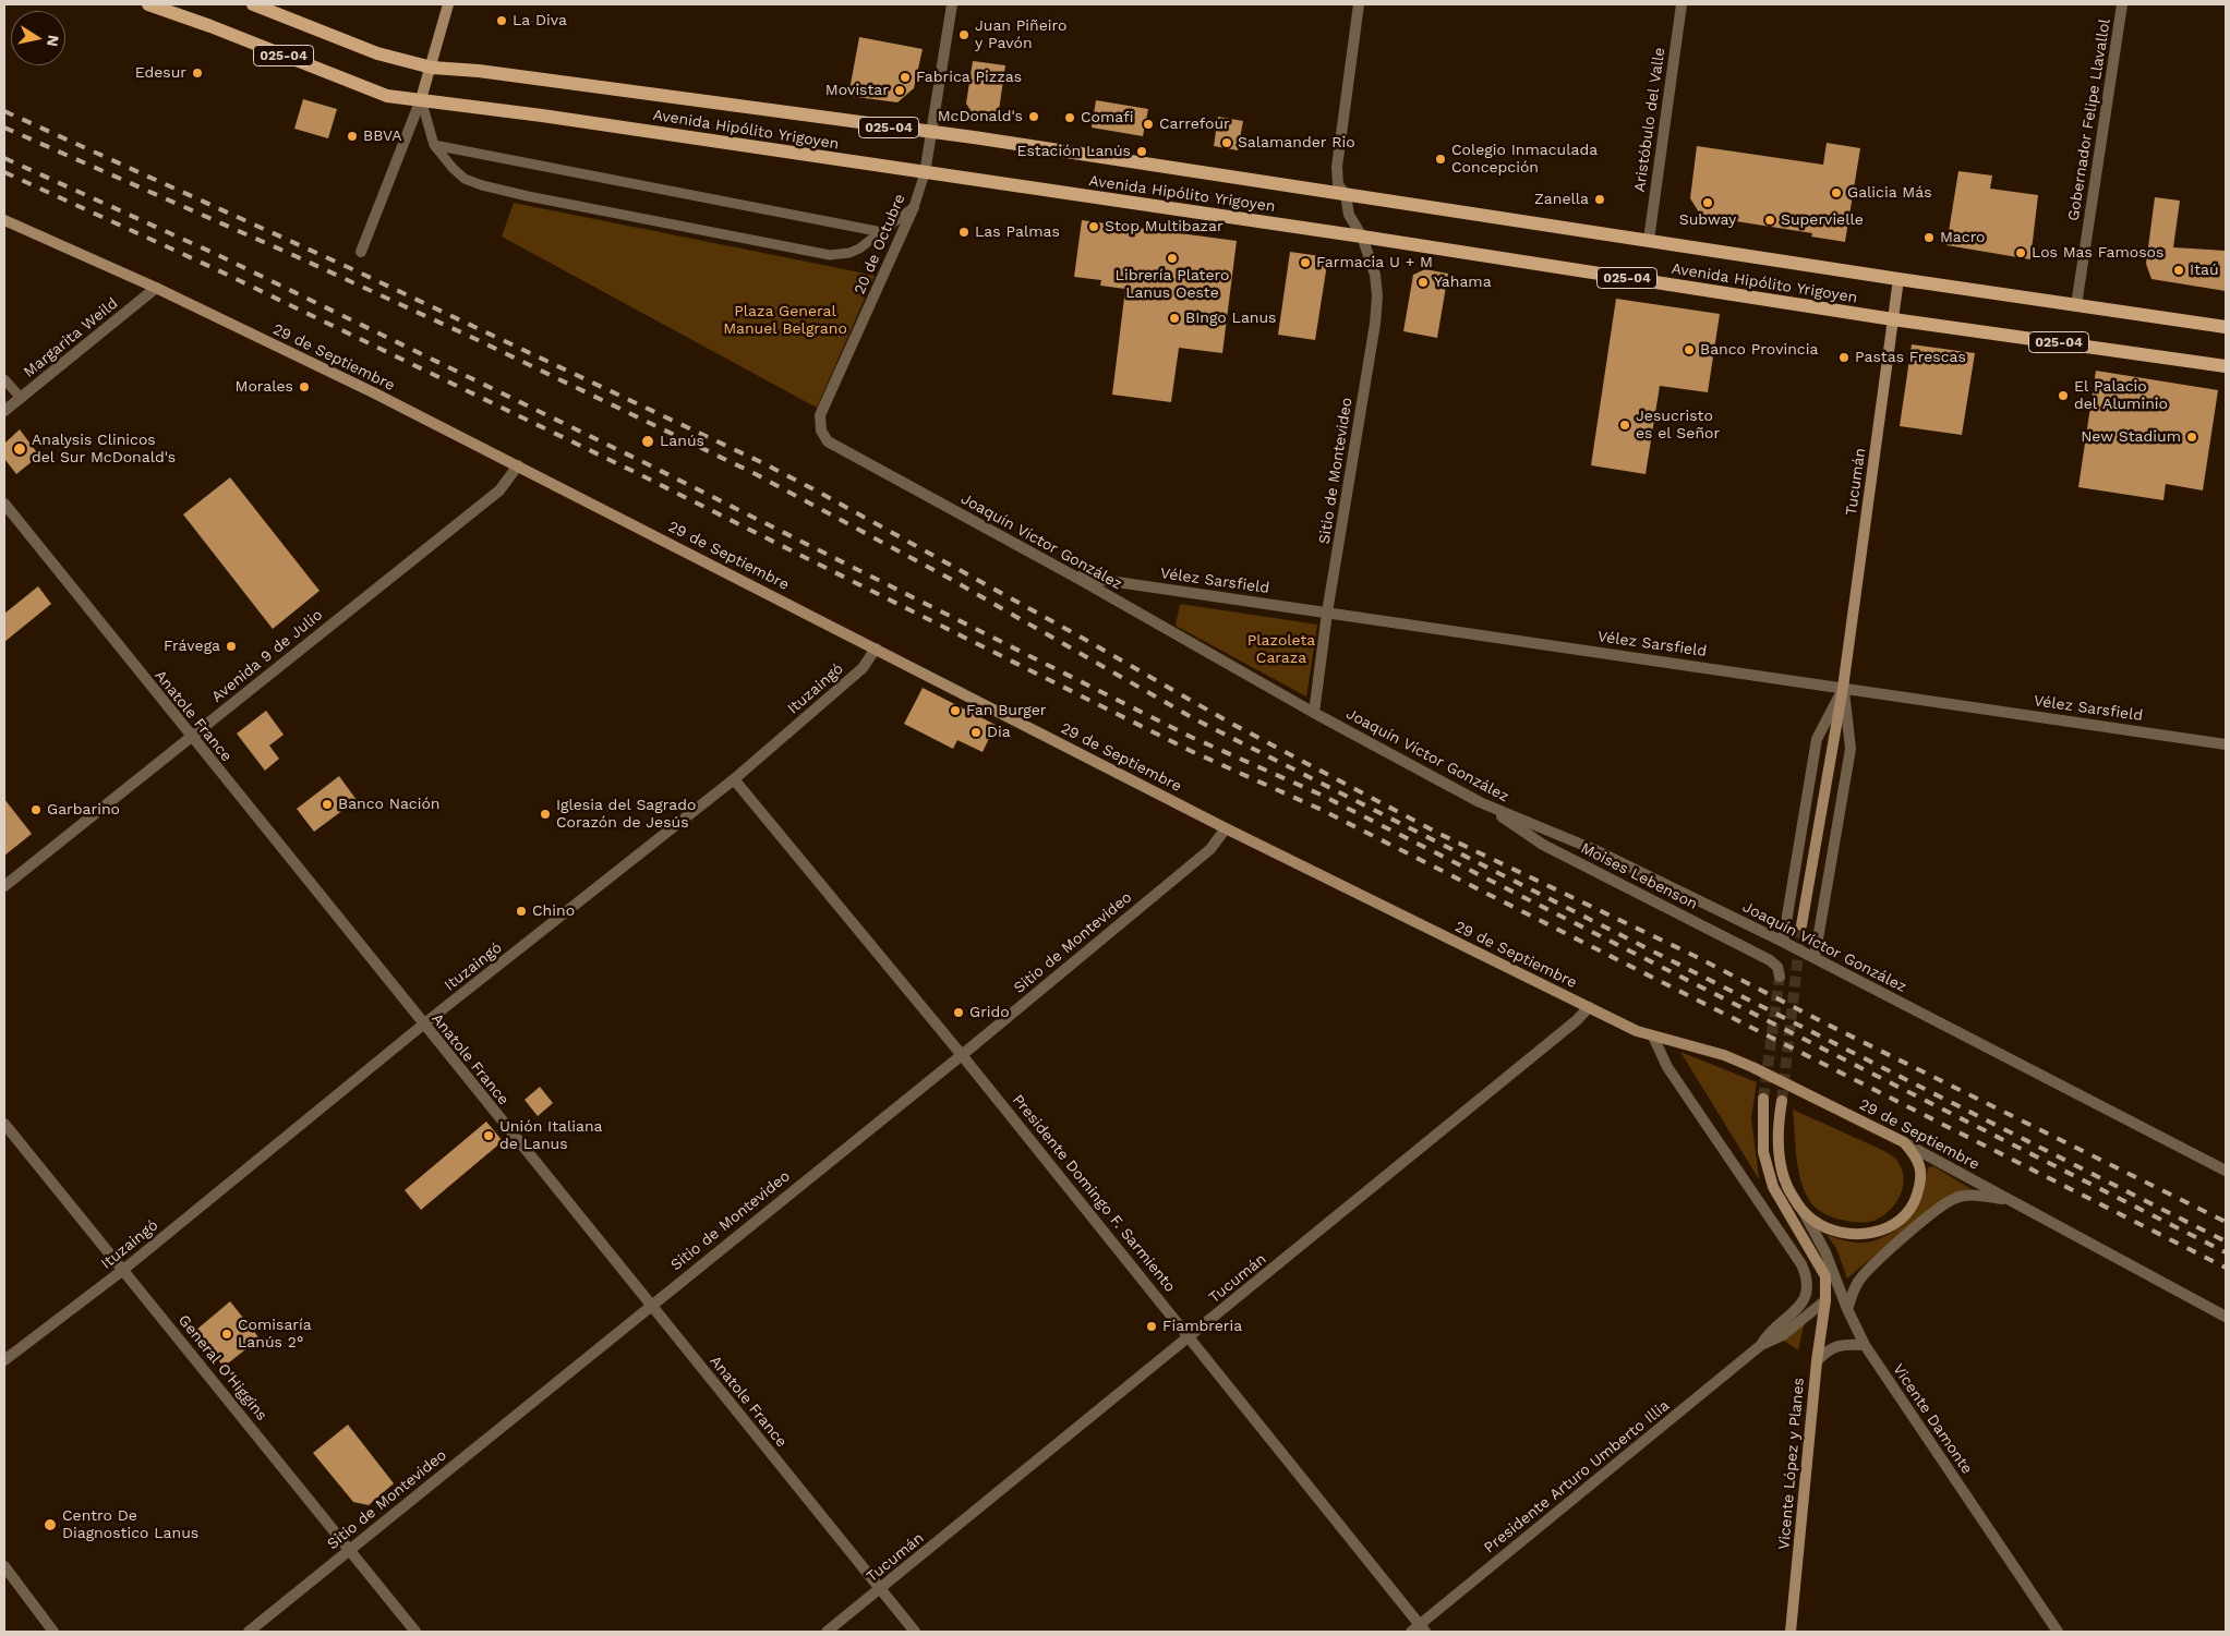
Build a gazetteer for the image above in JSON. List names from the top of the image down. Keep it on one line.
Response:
{"streets":{"main road":["025-04","Avenida Hipólito Yrigoyen"],"street":["Aristóbulo del Valle","Gobernador Felipe Llavallol","20 de Octubre","Margarita Weild","29 de Septiembre","Sitio de Montevideo","Tucumán","Joaquín Víctor González","Vélez Sarsfield","Avenida 9 de Julio","Ituzaingó","Anatole France","Moises Lebenson","Presidente Domingo F. Sarmiento","General O'Higgins","Vicente Damonte","Vicente López y Planes","Presidente Arturo Umberto Illia"]},"crossings":[["Aristóbulo del Valle","Avenida Hipólito Yrigoyen"],["Gobernador Felipe Llavallol","Avenida Hipólito Yrigoyen"],["Avenida Hipólito Yrigoyen","20 de Octubre"],["Avenida Hipólito Yrigoyen","Sitio de Montevideo"],["Avenida Hipólito Yrigoyen","Tucumán"],["20 de Octubre","Joaquín Víctor González"],["Margarita Weild","29 de Septiembre"],["29 de Septiembre","Sitio de Montevideo"],["29 de Septiembre","Tucumán"],["29 de Septiembre","Avenida 9 de Julio"],["29 de Septiembre","Ituzaingó"],["29 de Septiembre","Presidente Arturo Umberto Illia"],["Sitio de Montevideo","Joaquín Víctor González"],["Sitio de Montevideo","Vélez Sarsfield"],["Sitio de Montevideo","Anatole France"],["Sitio de Montevideo","Presidente Domingo F. Sarmiento"],["Sitio de Montevideo","General O'Higgins"],["Tucumán","Joaquín Víctor González"],["Tucumán","Vélez Sarsfield"],["Tucumán","Anatole France"],["Tucumán","Presidente Domingo F. Sarmiento"],["Joaquín Víctor González","Vélez Sarsfield"],["Joaquín Víctor González","Moises Lebenson"],["Avenida 9 de Julio","Anatole France"],["Ituzaingó","Anatole France"],["Ituzaingó","Presidente Domingo F. Sarmiento"],["Ituzaingó","General O'Higgins"],["Presidente Domingo F. Sarmiento","Presidente Arturo Umberto Illia"],["Vicente López y Planes","Presidente Arturo Umberto Illia"]],"parks":["Plaza General Manuel Belgrano","Plazoleta Caraza"],"places":["La Diva","Juan Piñeiro y Pavón","Edesur","Fabrica Pizzas","Movistar","McDonald's","Comafi","Carrefour","BBVA","Salamander Rio","Estación Lanús","Colegio Inmaculada Concepción","Galicia Más","Zanella","Subway","Supervielle","Stop Multibazar","Las Palmas","Macro","Los Mas Famosos","Librería Platero Lanus Oeste","Farmacia U + M","Itaú","Yahama","BIngo Lanus","Banco Provincia","Pastas Frescas","Morales","El Palacio del Aluminio","Jesucristo es el Señor","New Stadium","Lanús","Analysis Clinicos del Sur McDonald's","Frávega","Fan Burger","Dia","Banco Nación","Garbarino","Iglesia del Sagrado Corazón de Jesús","Chino","Grido","Unión Italiana de Lanus","Fiambreria","Comisaría Lanús 2°","Centro De Diagnostico Lanus"],"north":"right"}
